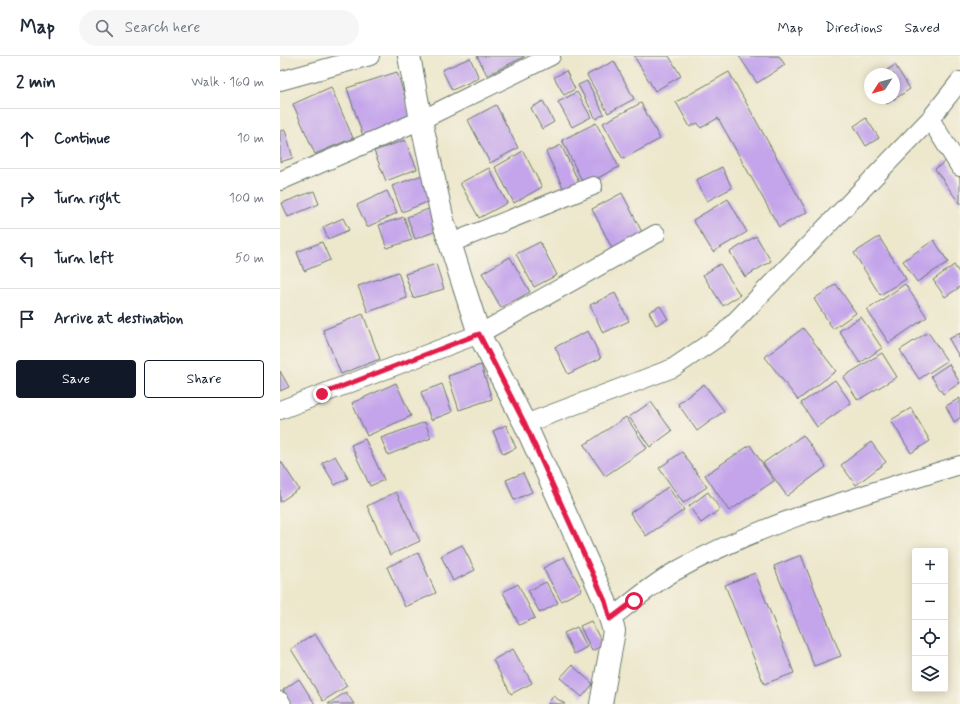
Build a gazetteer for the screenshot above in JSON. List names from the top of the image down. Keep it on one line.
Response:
{"north":"bottom left","page":{"header":"Map","search":"Search here","nav":["Map","Directions","Saved"],"heading":["2 min","Walk · 160 m"],"list":[["Continue","10 m"],["Turn right","100 m"],["Turn left","50 m"],"Arrive at destination"],"buttons":["Save","Share"],"map_buttons":["+","−"]}}
